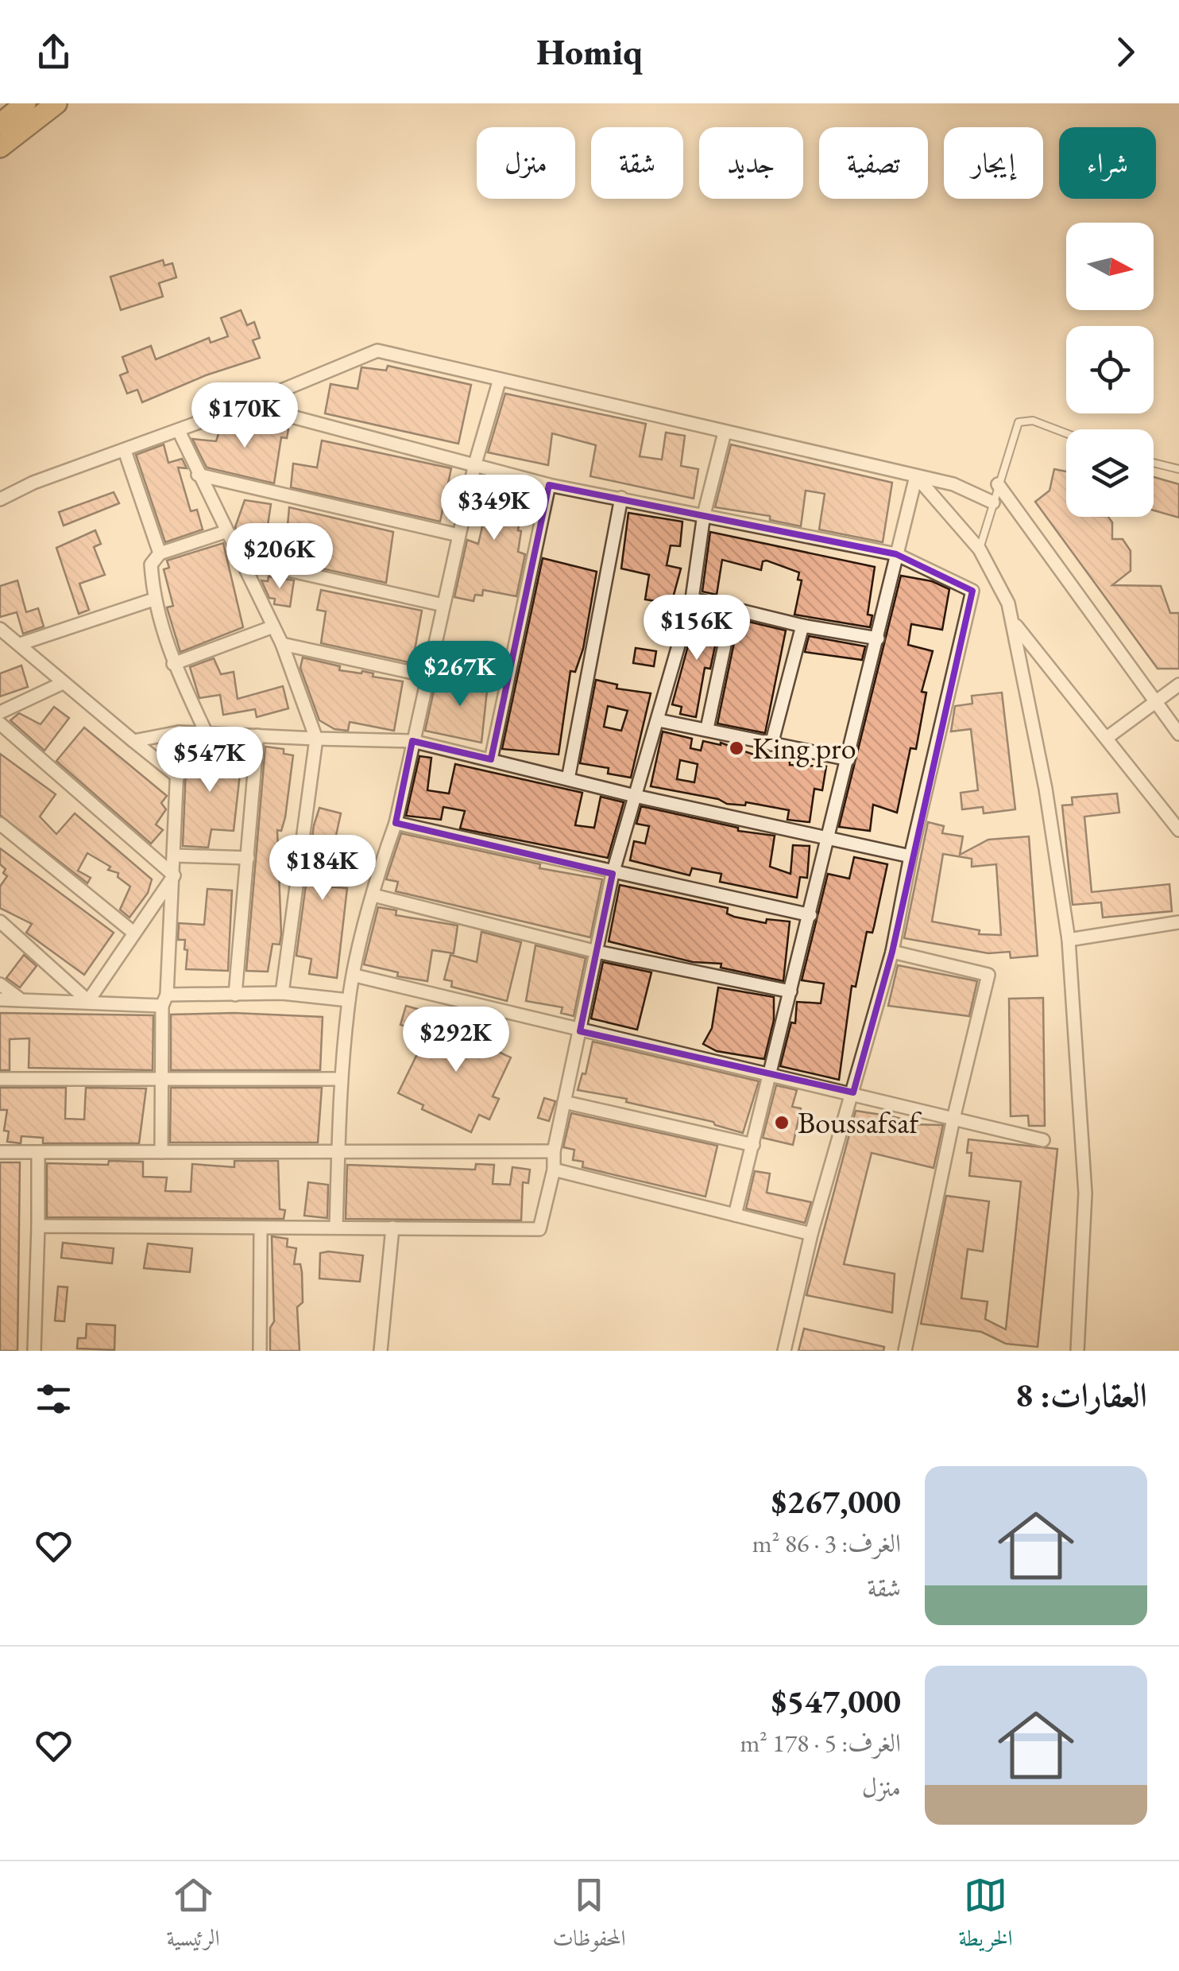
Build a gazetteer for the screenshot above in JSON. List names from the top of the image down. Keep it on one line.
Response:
{"places":["King pro","Boussafsaf"],"north":"right","page":{"header":"Homiq","chip":["شراء","إيجار","تصفية","جديد","شقة","منزل"],"price":["$170K","$349K","$206K","$156K","$267K","$547K","$184K","$292K"],"heading":"العقارات: 8","list":[{"name":"$267,000","note":"الغرف: 3 · 86 m² · شقة"},{"name":"$547,000","note":"الغرف: 5 · 178 m² · منزل"}],"tabs":["الخريطة","المحفوظات","الرئيسية"]}}
